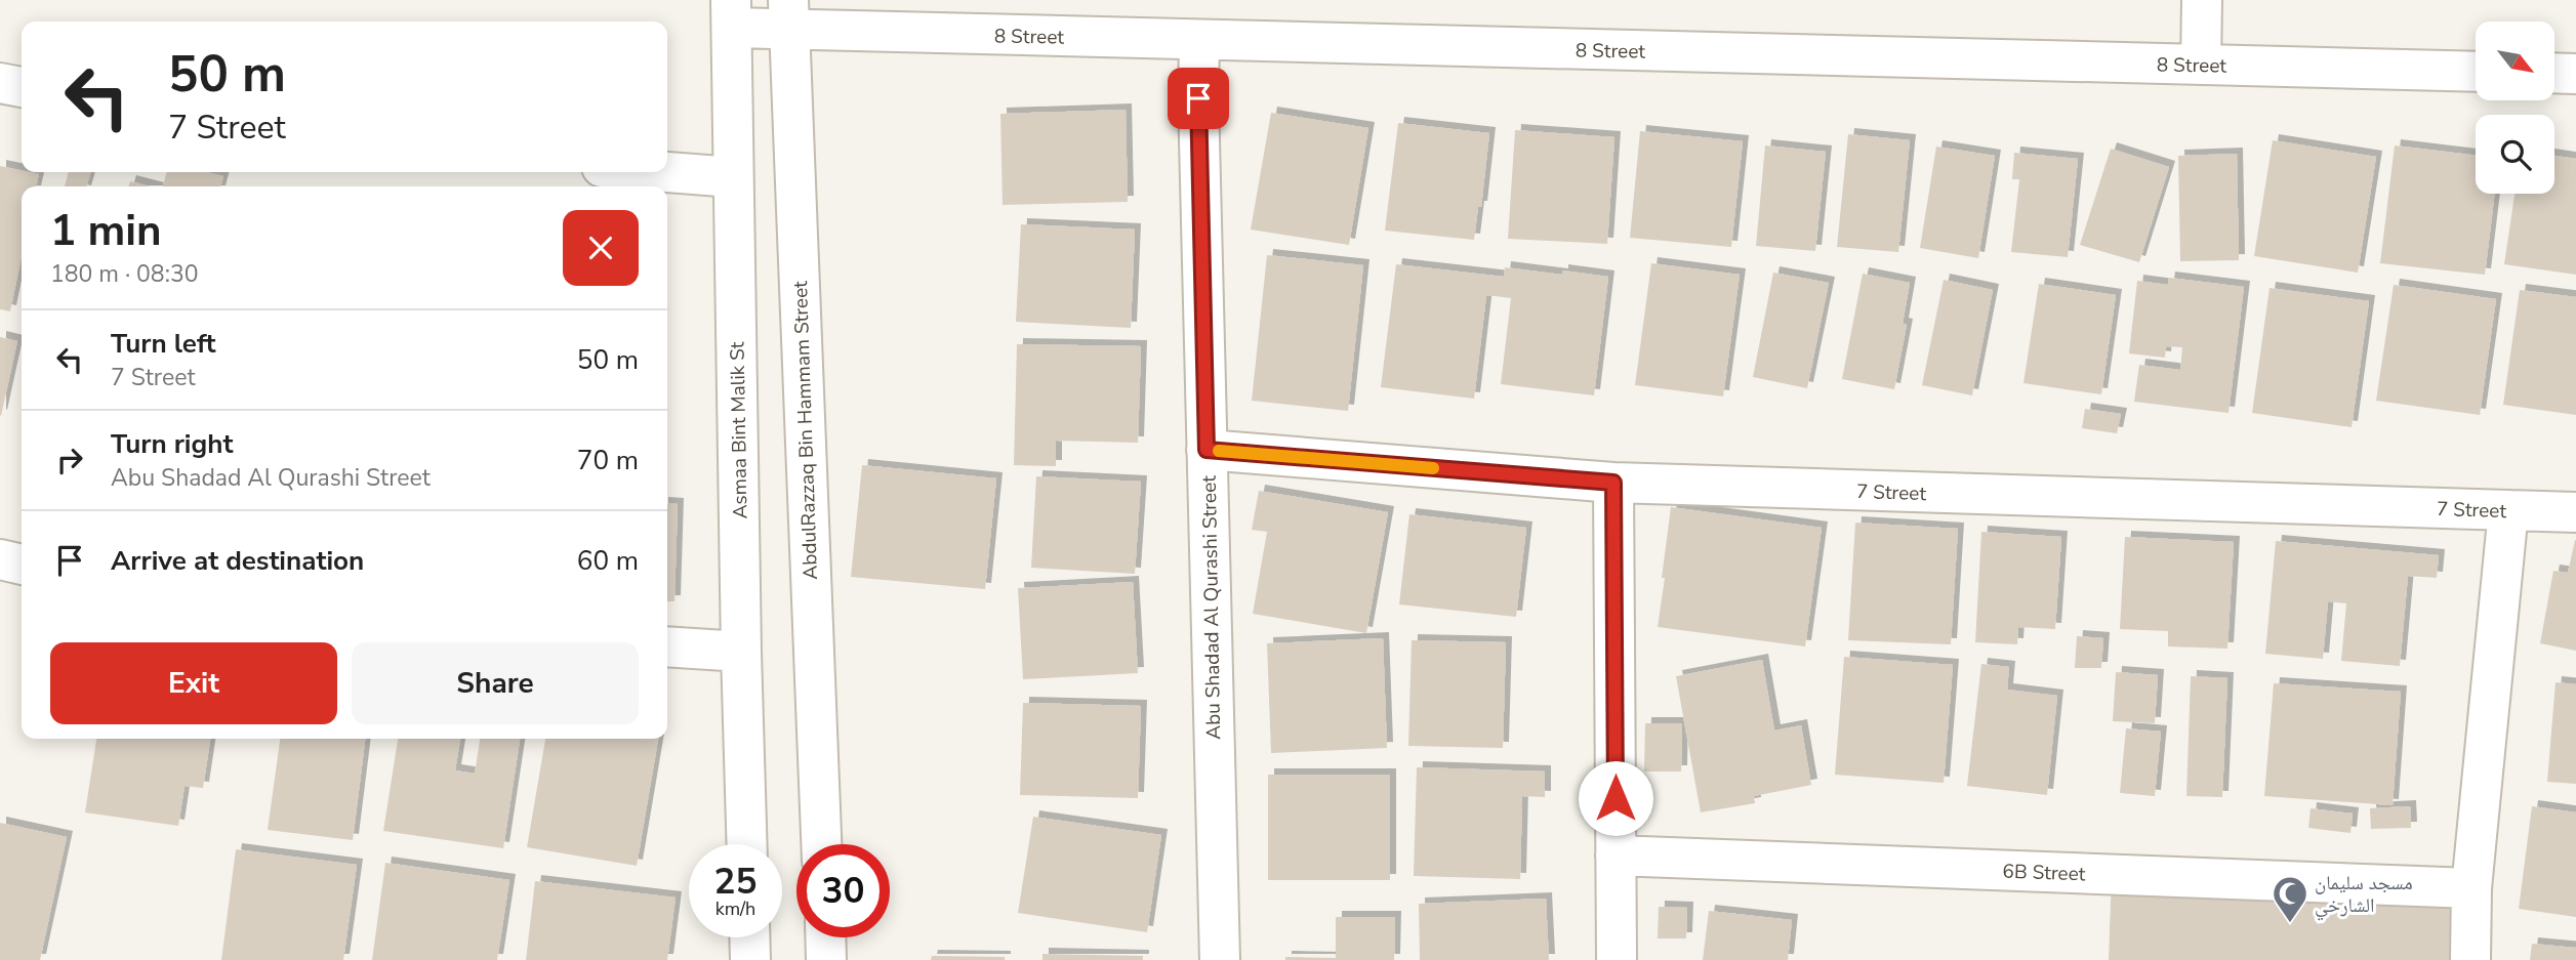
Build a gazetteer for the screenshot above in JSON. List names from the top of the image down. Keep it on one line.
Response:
{"streets":{"street":["8 Street","Asmaa Bint Malik St","AbdulRazzaq Bin Hammam Street","7 Street","Abu Shadad Al Qurashi Street","6B Street"]},"crossings":[["8 Street","Asmaa Bint Malik St"],["8 Street","AbdulRazzaq Bin Hammam Street"],["8 Street","Abu Shadad Al Qurashi Street"],["7 Street","Abu Shadad Al Qurashi Street"]],"places":{"mosque":["مسجد سليمان الشارخي"]},"north":"bottom right","page":{"turn":["50 m","7 Street"],"heading":["1 min","180 m · 08:30"],"list":[{"name":"Turn left","note":"7 Street","value":"50 m"},{"name":"Turn right","note":"Abu Shadad Al Qurashi Street","value":"70 m"},{"name":"Arrive at destination","value":"60 m"}],"buttons":["Exit","Share"],"speed":"25 km/h","limit":"30"}}
